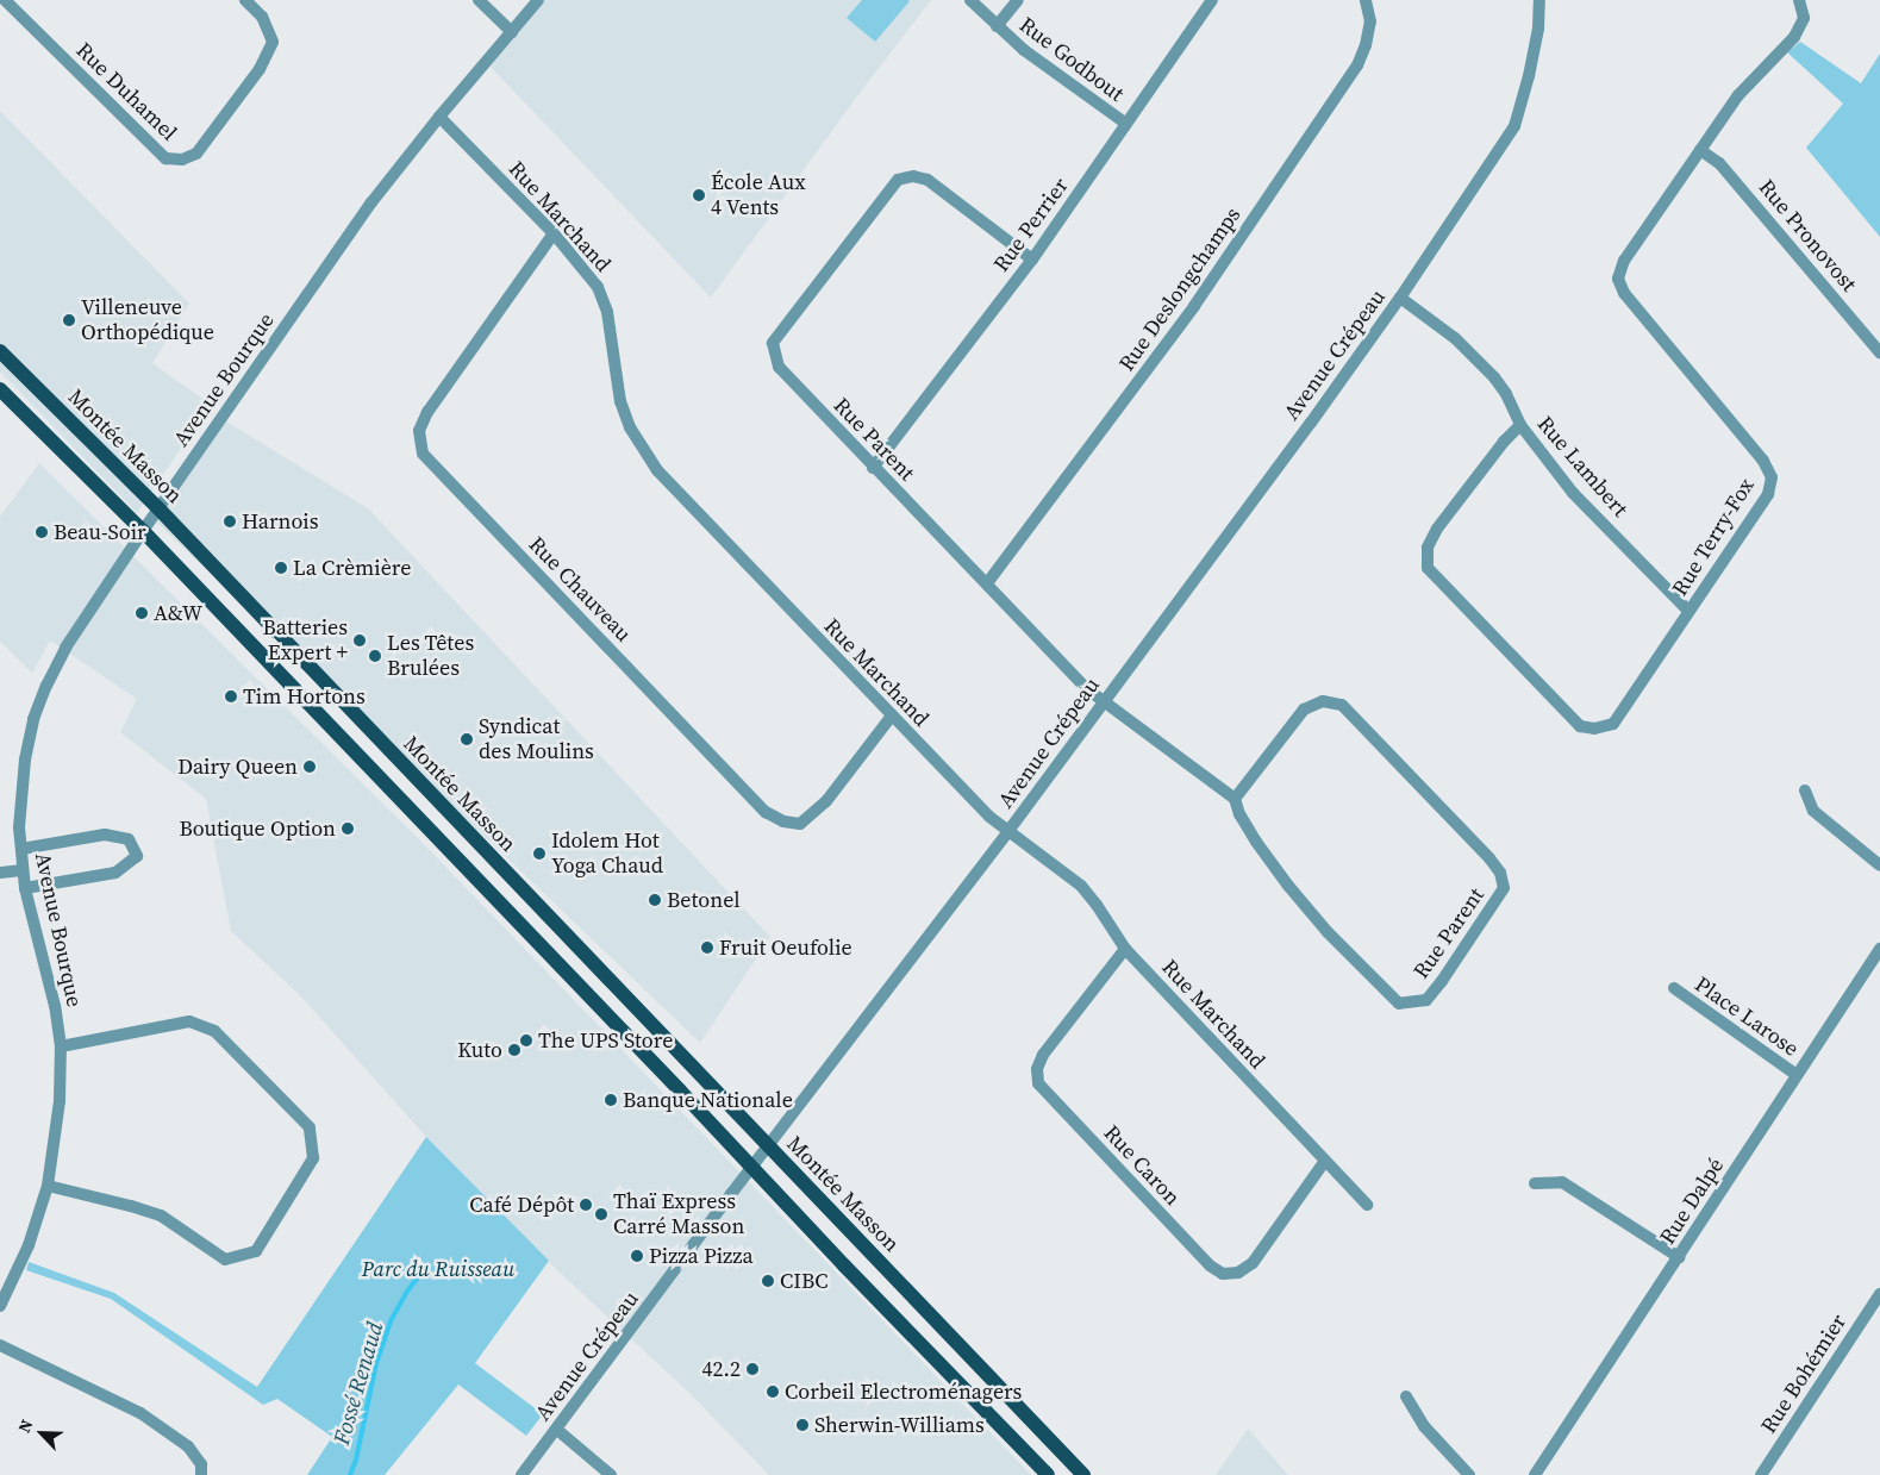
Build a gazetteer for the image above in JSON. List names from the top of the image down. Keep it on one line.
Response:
{"streets":{"main road":["Montée Masson"],"street":["Rue Godbout","Rue Duhamel","Rue Marchand","Rue Perrier","Rue Pronovost","Rue Deslongchamps","Avenue Crépeau","Avenue Bourque","Rue Parent","Rue Lambert","Rue Terry-Fox","Rue Chauveau","Place Larose","Rue Caron","Rue Dalpé","Rue Bohémier"]},"crossings":[["Rue Godbout","Rue Perrier"],["Rue Marchand","Avenue Crépeau"],["Rue Marchand","Avenue Bourque"],["Rue Marchand","Rue Chauveau"],["Rue Marchand","Rue Caron"],["Rue Perrier","Rue Parent"],["Rue Pronovost","Rue Terry-Fox"],["Rue Deslongchamps","Rue Parent"],["Avenue Crépeau","Rue Parent"],["Avenue Crépeau","Montée Masson"],["Avenue Crépeau","Rue Lambert"],["Avenue Bourque","Montée Masson"],["Rue Lambert","Rue Terry-Fox"],["Place Larose","Rue Dalpé"]],"water":["Fossé Renaud"],"parks":["Parc du Ruisseau"],"places":["École Aux 4 Vents","Villeneuve Orthopédique","Harnois","Beau-Soir","La Crèmière","A&W","Batteries Expert +","Les Têtes Brulées","Tim Hortons","Syndicat des Moulins","Dairy Queen","Boutique Option","Idolem Hot Yoga Chaud","Betonel","Fruit Oeufolie","The UPS Store","Kuto","Banque Nationale","Café Dépôt","Thaï Express Carré Masson","Pizza Pizza","CIBC","42.2","Corbeil Electroménagers","Sherwin-Williams"],"north":"top left"}
